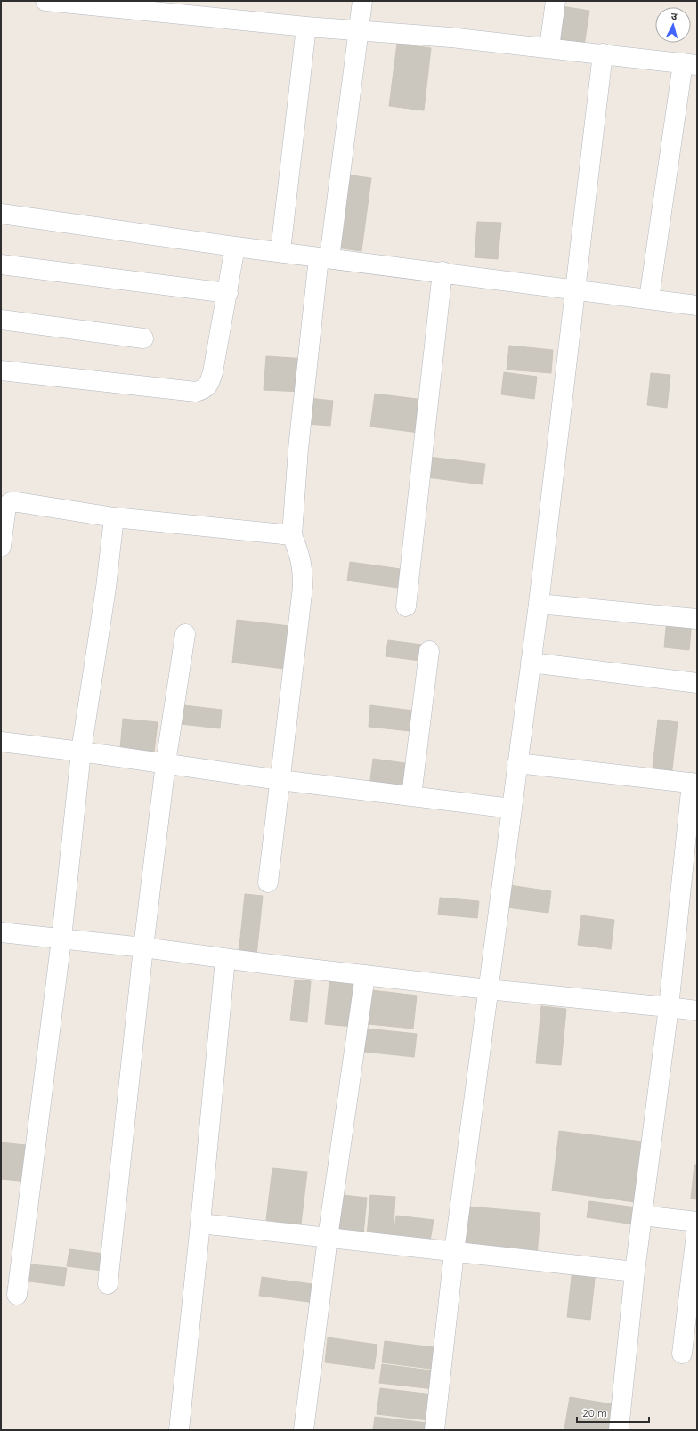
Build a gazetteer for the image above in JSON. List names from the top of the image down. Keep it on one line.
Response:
{"scale_bar":"20 m","north":"top"}
